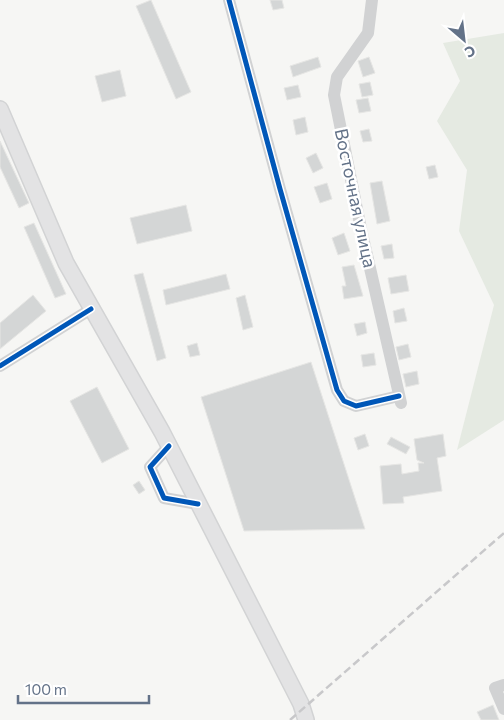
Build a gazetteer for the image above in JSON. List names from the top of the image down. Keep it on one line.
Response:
{"streets":{"street":["Восточная улица"]},"scale_bar":"100 m","north":"bottom right"}
